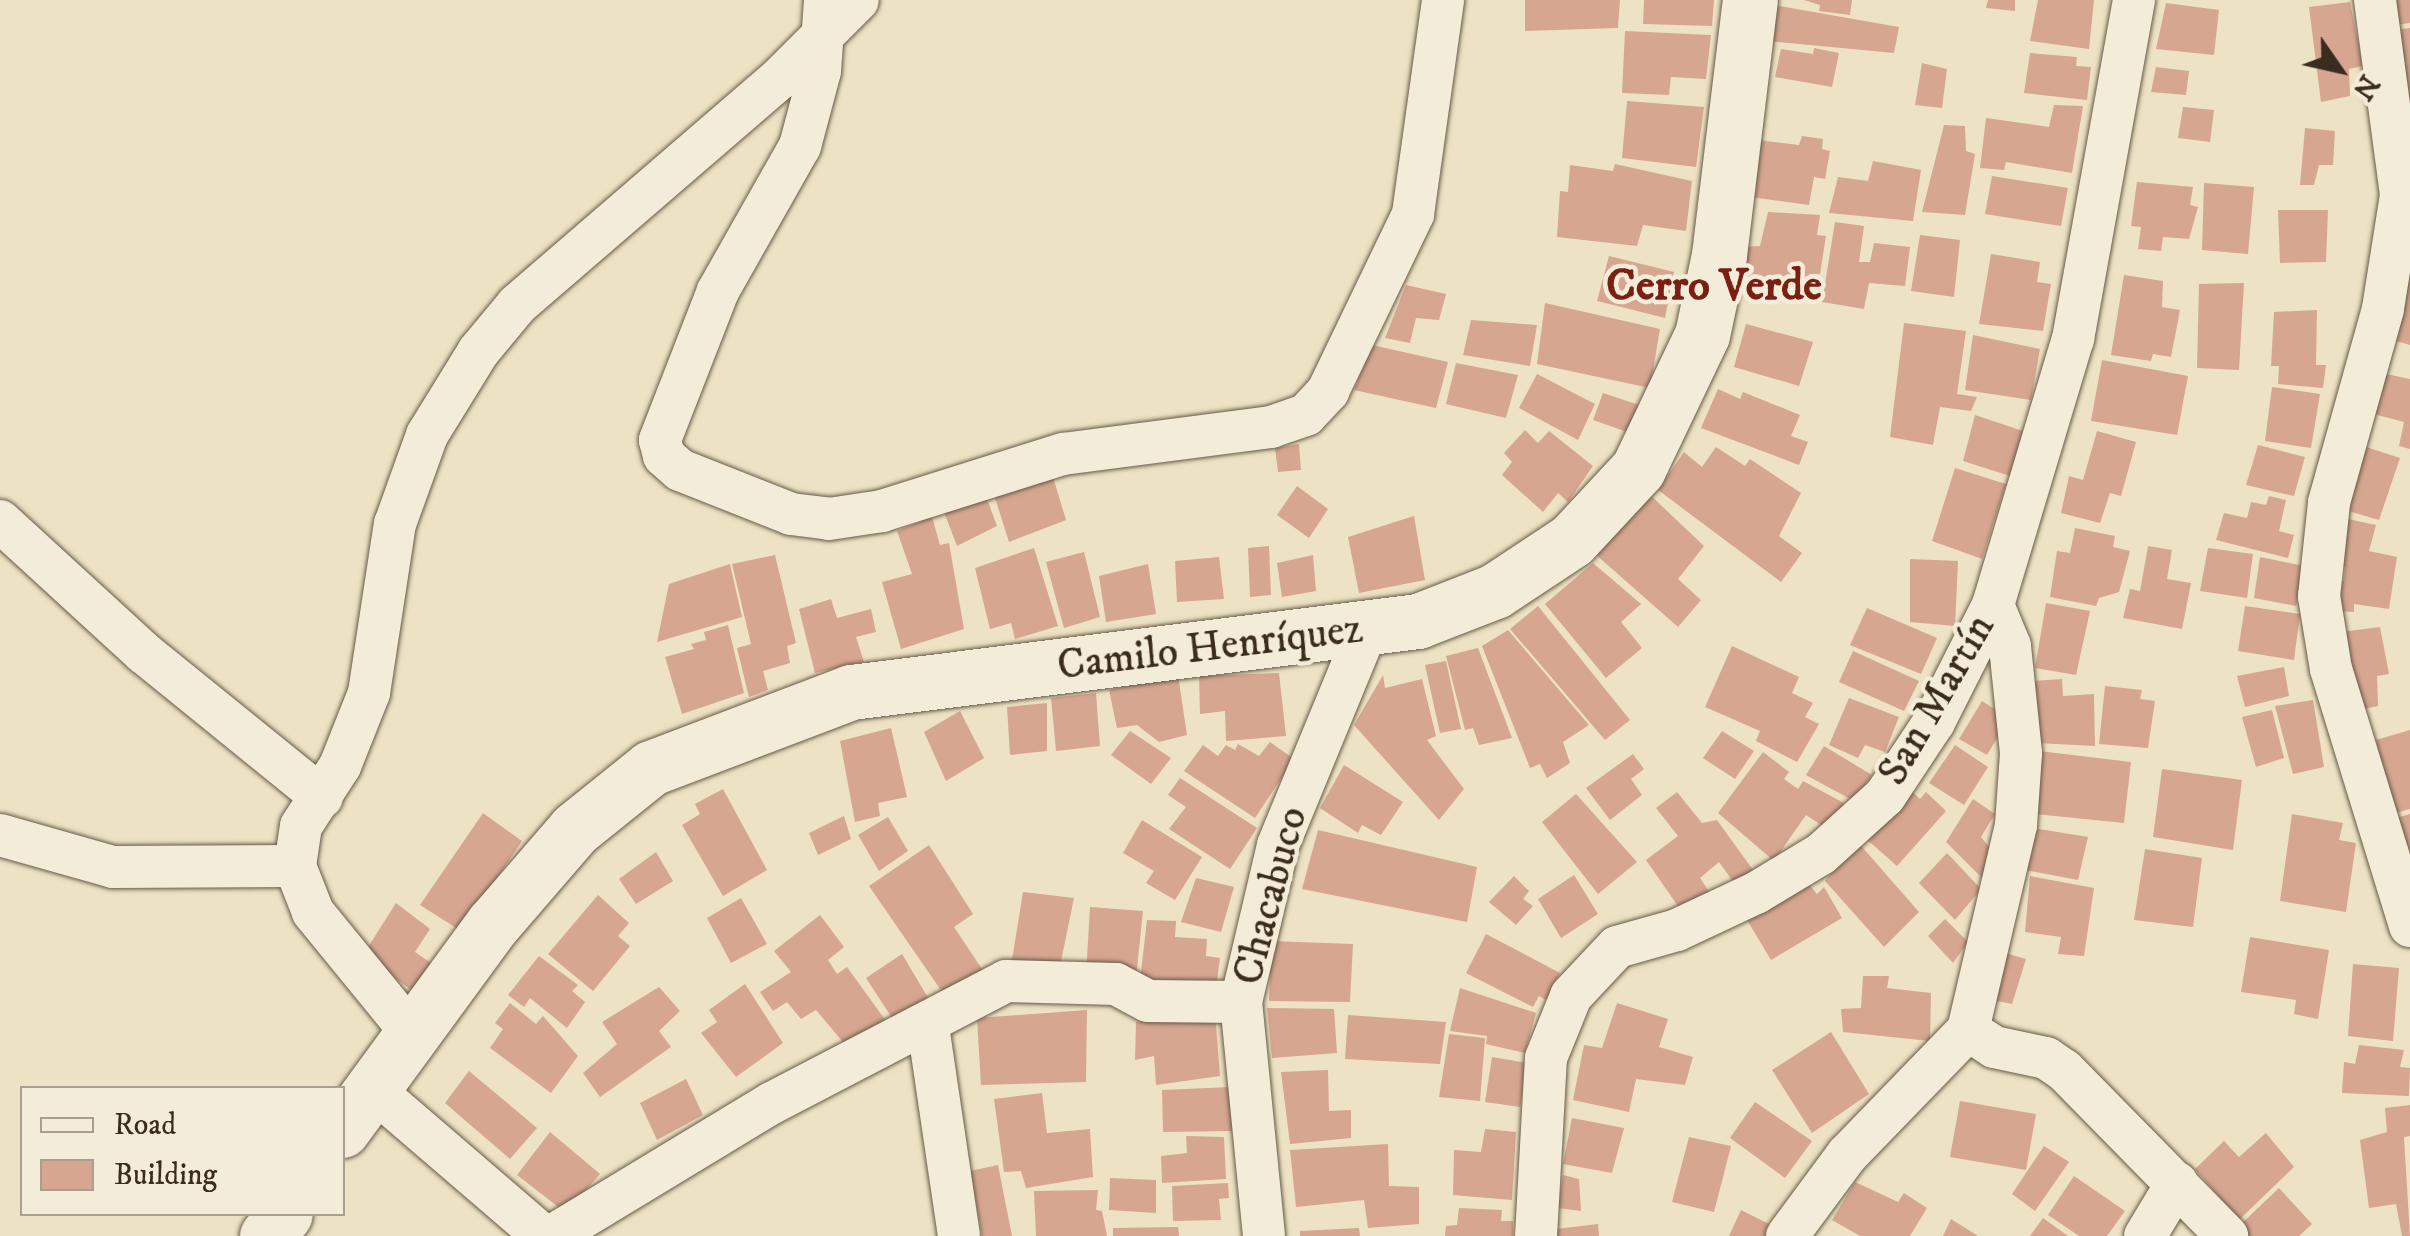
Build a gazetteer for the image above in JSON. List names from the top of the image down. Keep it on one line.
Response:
{"streets":{"street":["Camilo Henríquez","San Martín","Chacabuco"]},"crossings":[["Camilo Henríquez","Chacabuco"]],"districts":["Cerro Verde"],"legend":["Road","Building"],"north":"bottom right"}
